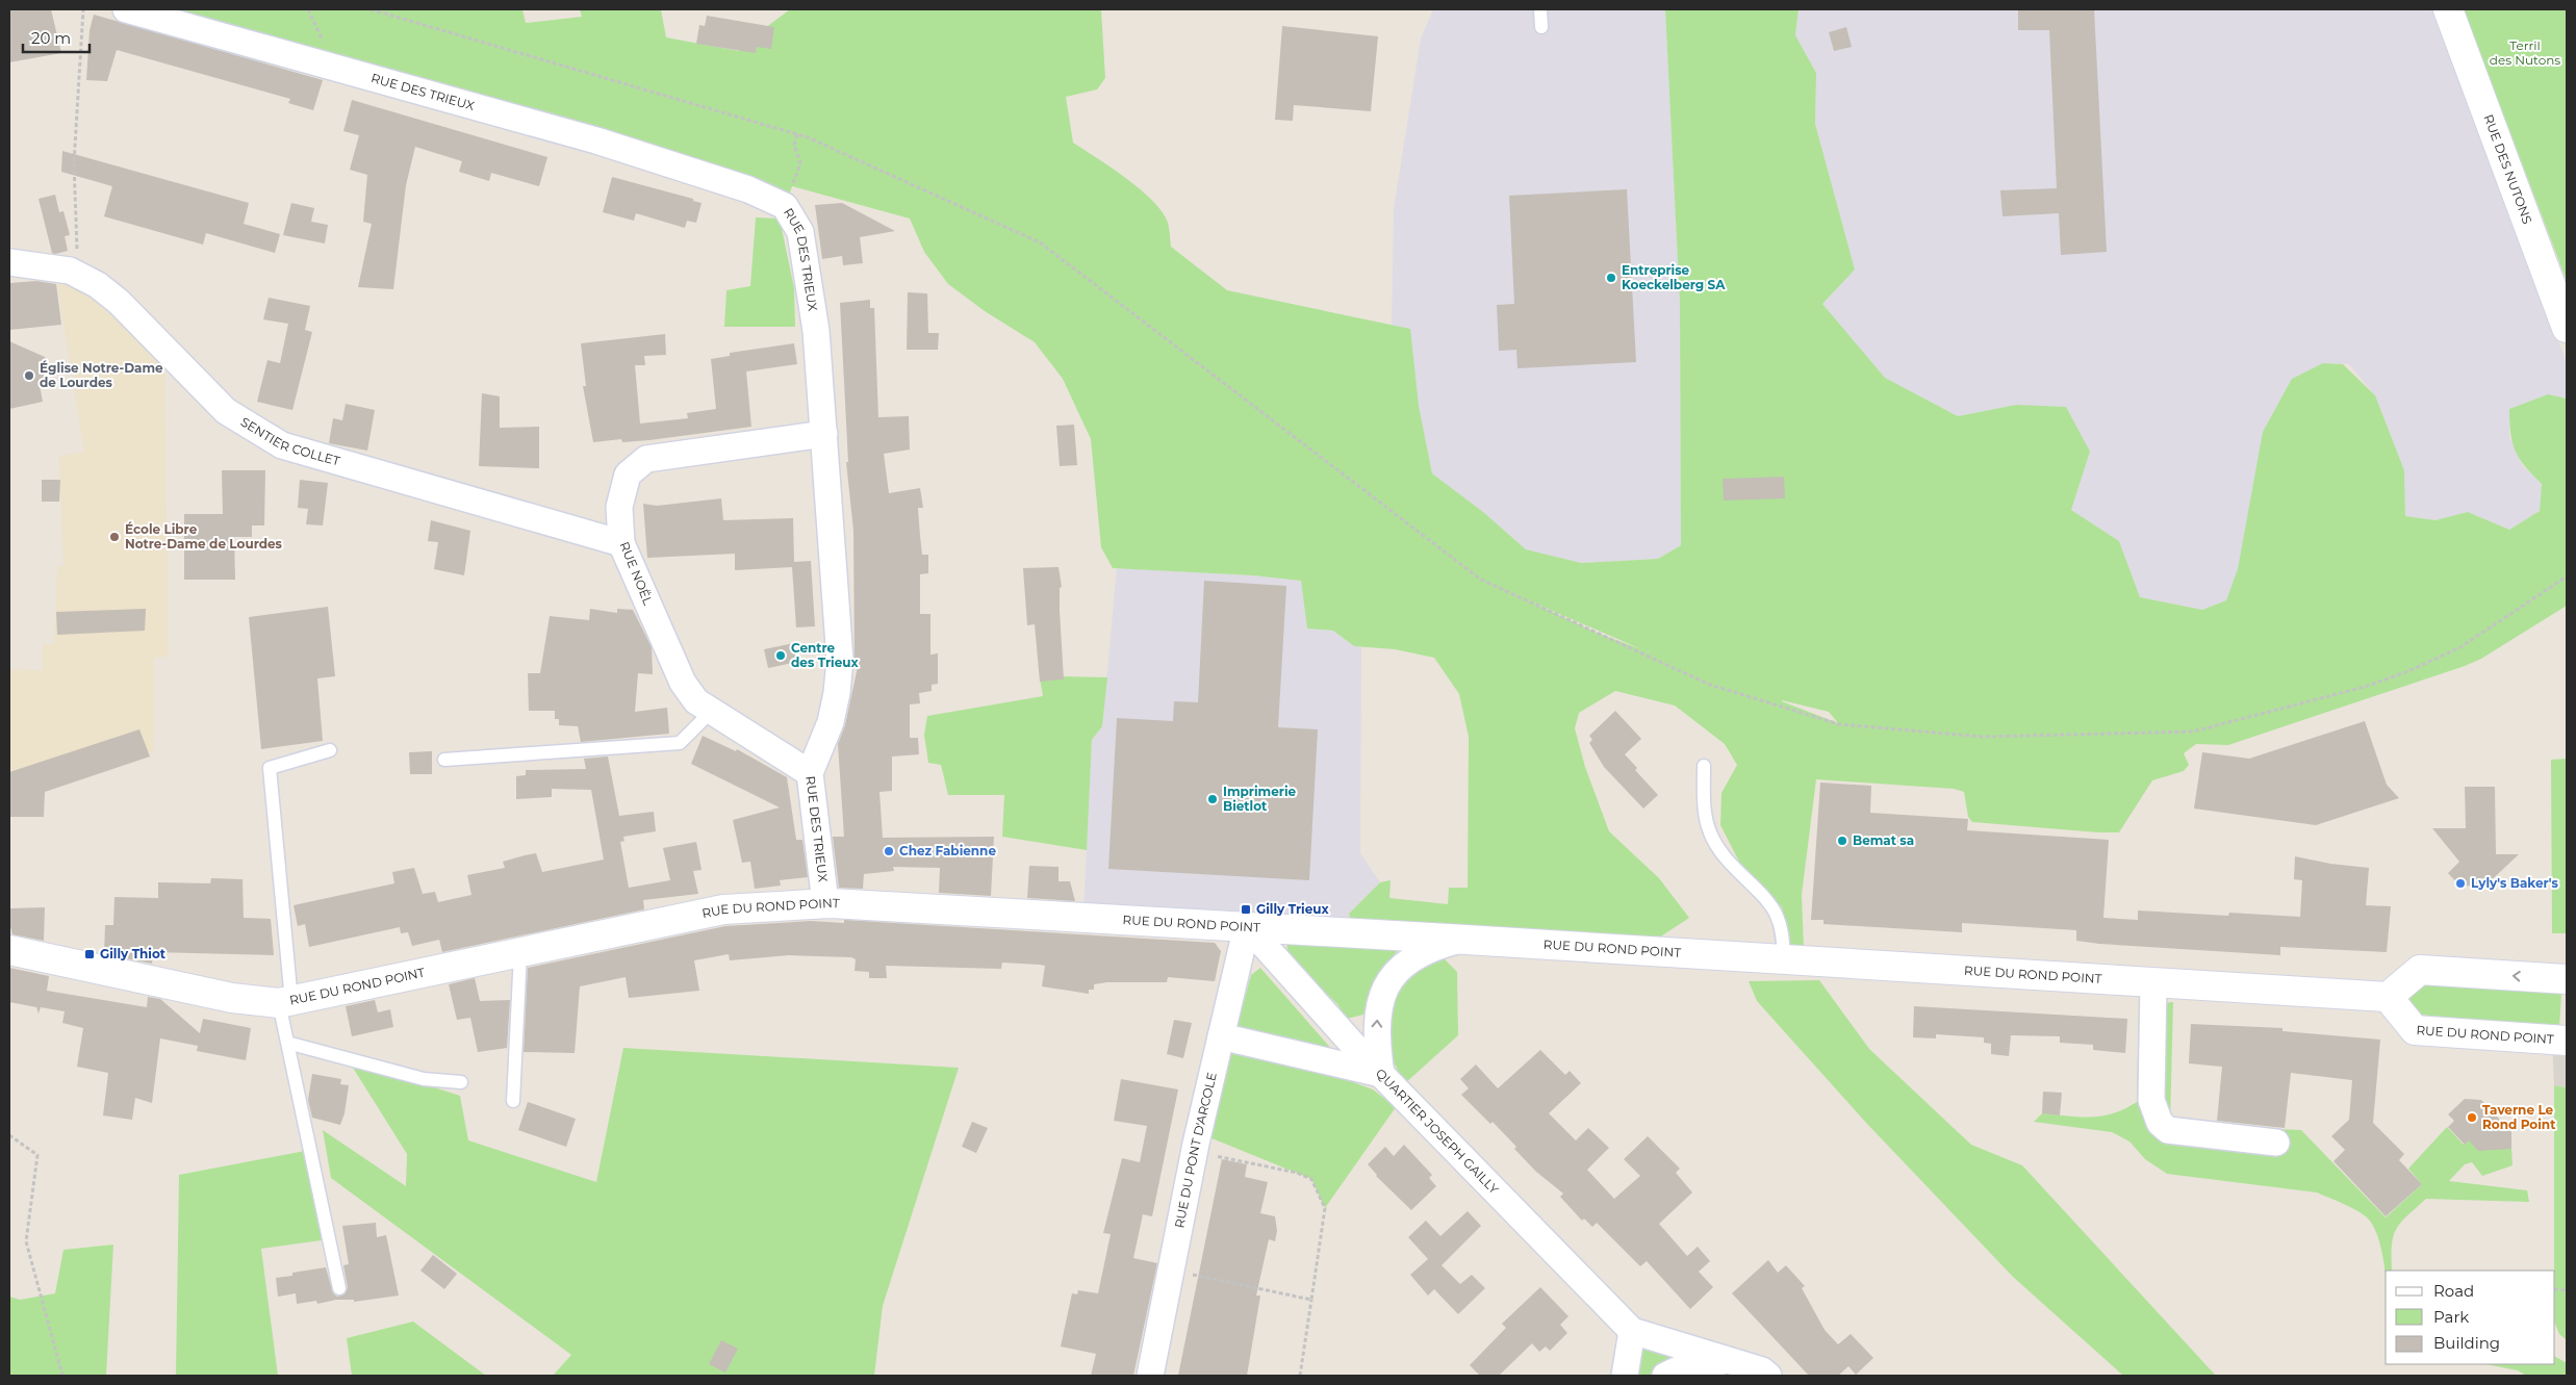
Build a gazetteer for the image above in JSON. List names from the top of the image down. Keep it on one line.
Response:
{"streets":{"street":["RUE DES TRIEUX","RUE DES NUTONS","SENTIER COLLET","RUE NOËL","RUE DU ROND POINT","QUARTIER JOSEPH GAILLY","RUE DU PONT D'ARCOLE"]},"crossings":[["RUE DES TRIEUX","RUE NOËL"],["RUE DES TRIEUX","RUE DU ROND POINT"],["SENTIER COLLET","RUE NOËL"],["RUE DU ROND POINT","QUARTIER JOSEPH GAILLY"],["RUE DU ROND POINT","RUE DU PONT D'ARCOLE"],["QUARTIER JOSEPH GAILLY","RUE DU PONT D'ARCOLE"]],"parks":["Terril des Nutons"],"places":{"other":["Entreprise Koeckelberg SA","Église Notre-Dame de Lourdes","École Libre Notre-Dame de Lourdes","Centre des Trieux","Imprimerie Bietlot","Bemat sa","Chez Fabienne","Lyly's Baker's","Taverne Le Rond Point"],"transit":["Gilly Trieux","Gilly Thiot"]},"legend":["Road","Park","Building"],"scale_bar":"20 m"}
